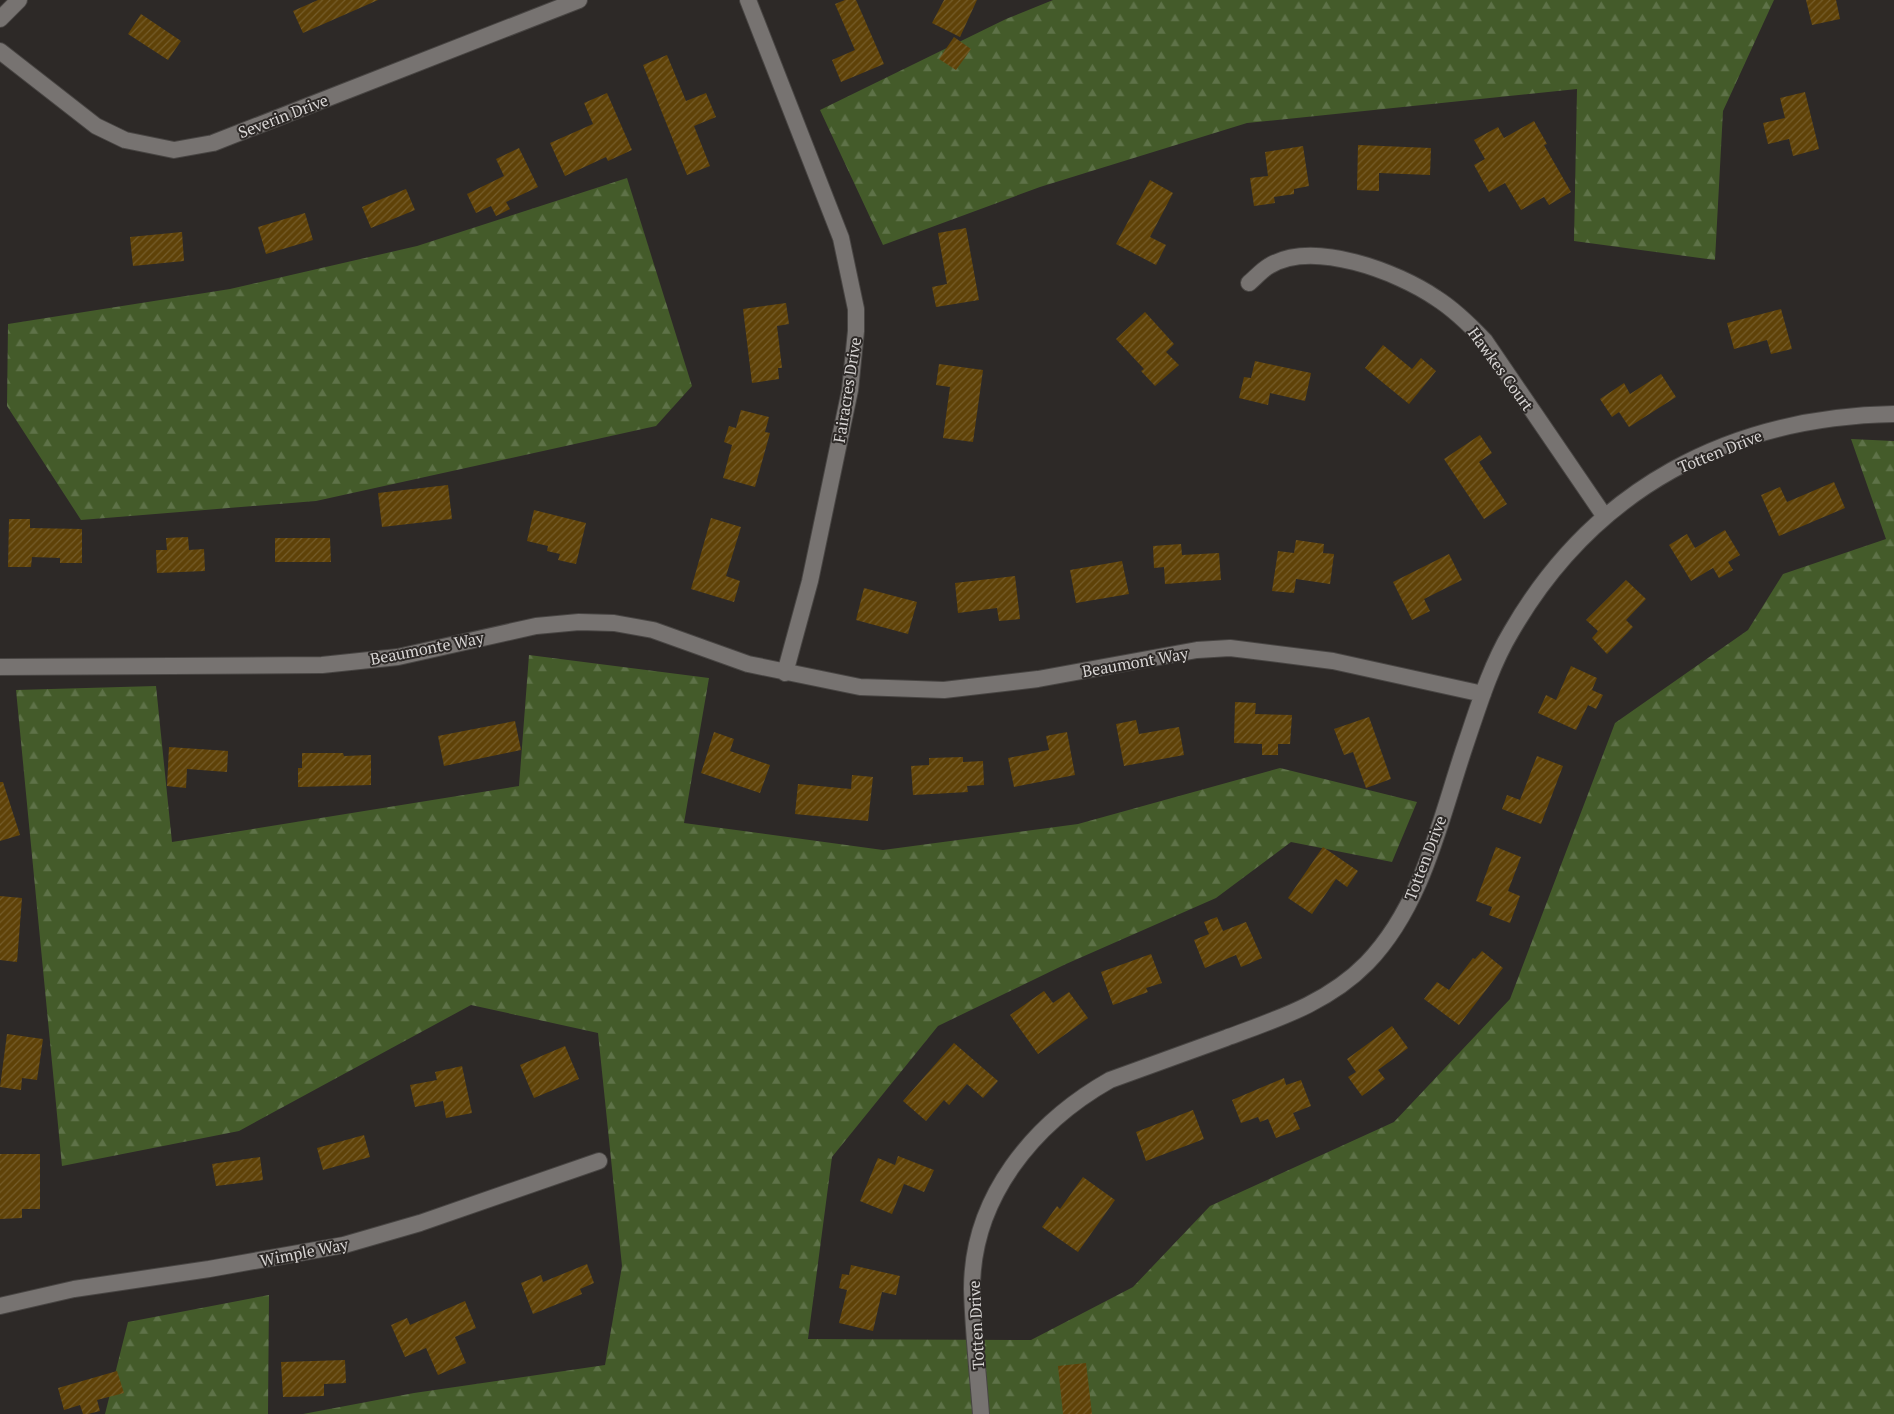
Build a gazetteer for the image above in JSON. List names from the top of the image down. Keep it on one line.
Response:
{"streets":{"street":["Severin Drive","Hawkes Court","Fairacres Drive","Totten Drive","Beaumonte Way","Beaumont Way","Wimple Way"]},"crossings":[["Hawkes Court","Totten Drive"],["Fairacres Drive","Beaumonte Way"],["Fairacres Drive","Beaumont Way"],["Totten Drive","Beaumont Way"],["Beaumonte Way","Beaumont Way"]]}
